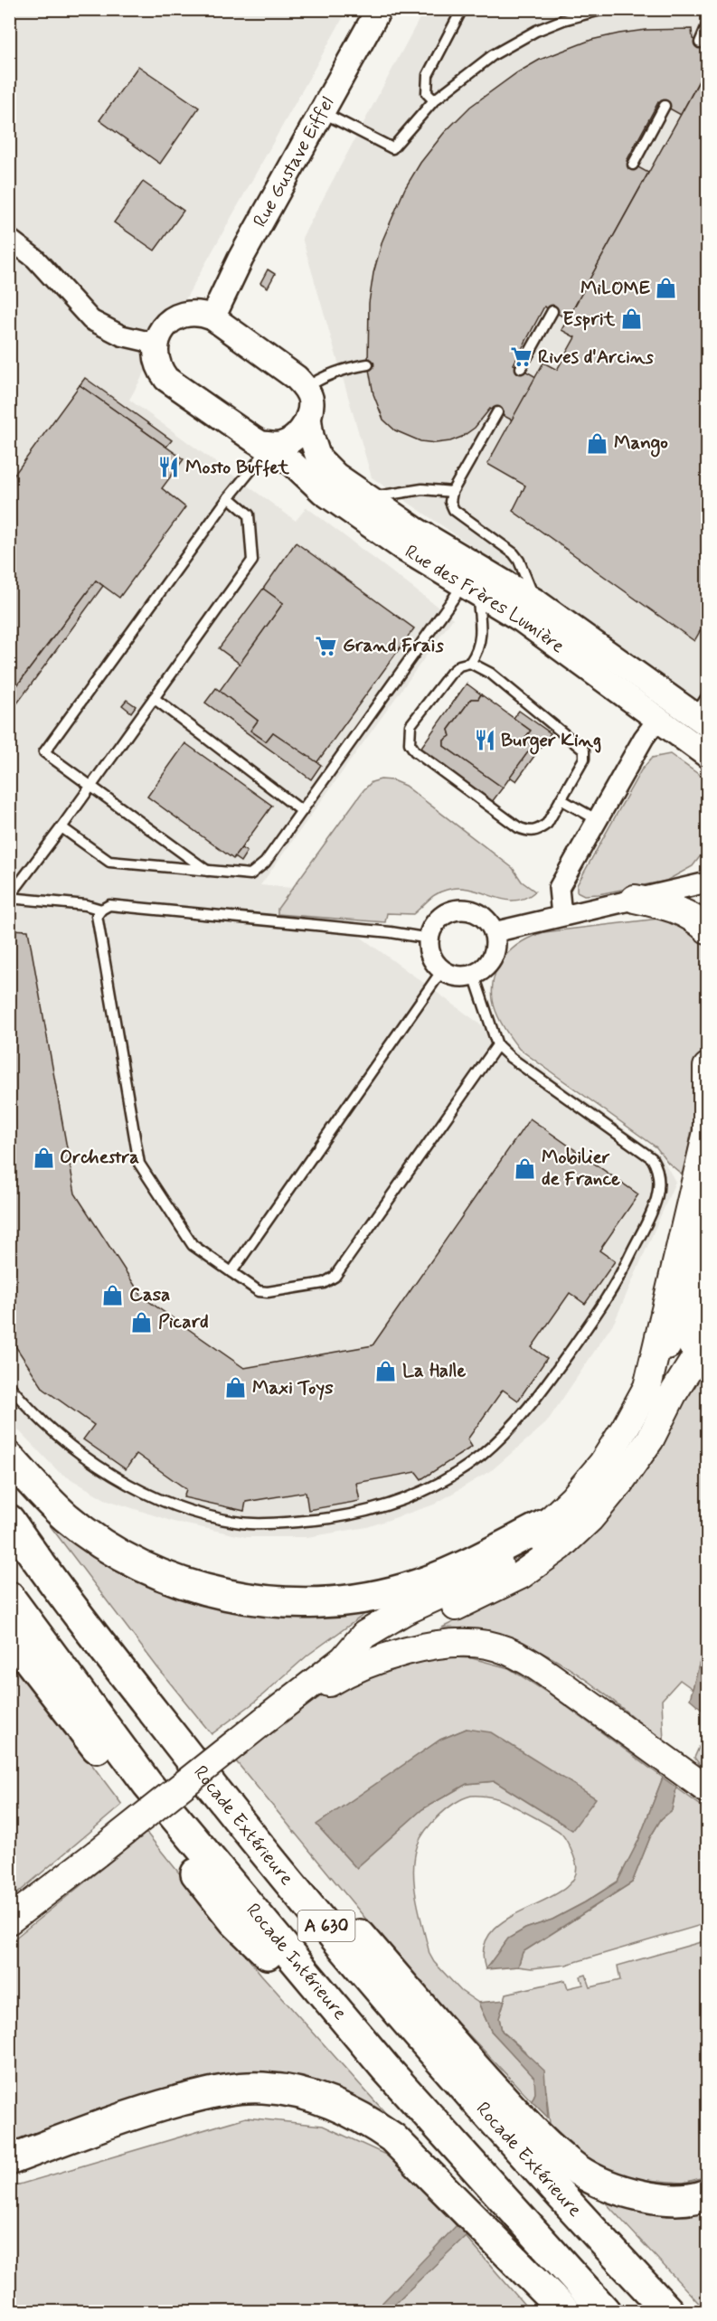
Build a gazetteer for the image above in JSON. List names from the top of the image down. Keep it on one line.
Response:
{"streets":{"highway":["Rocade Extérieure","A 630","Rocade Intérieure"],"street":["Rue Gustave Eiffel","Rue des Frères Lumière"]},"places":{"shop":["MiLOME","Esprit","Mango","Orchestra","Mobilier de France","Casa","Picard","La Halle","Maxi Toys"],"supermarket":["Rives d'Arcins","Grand Frais"],"restaurant":["Mosto Buffet","Burger King"]}}
